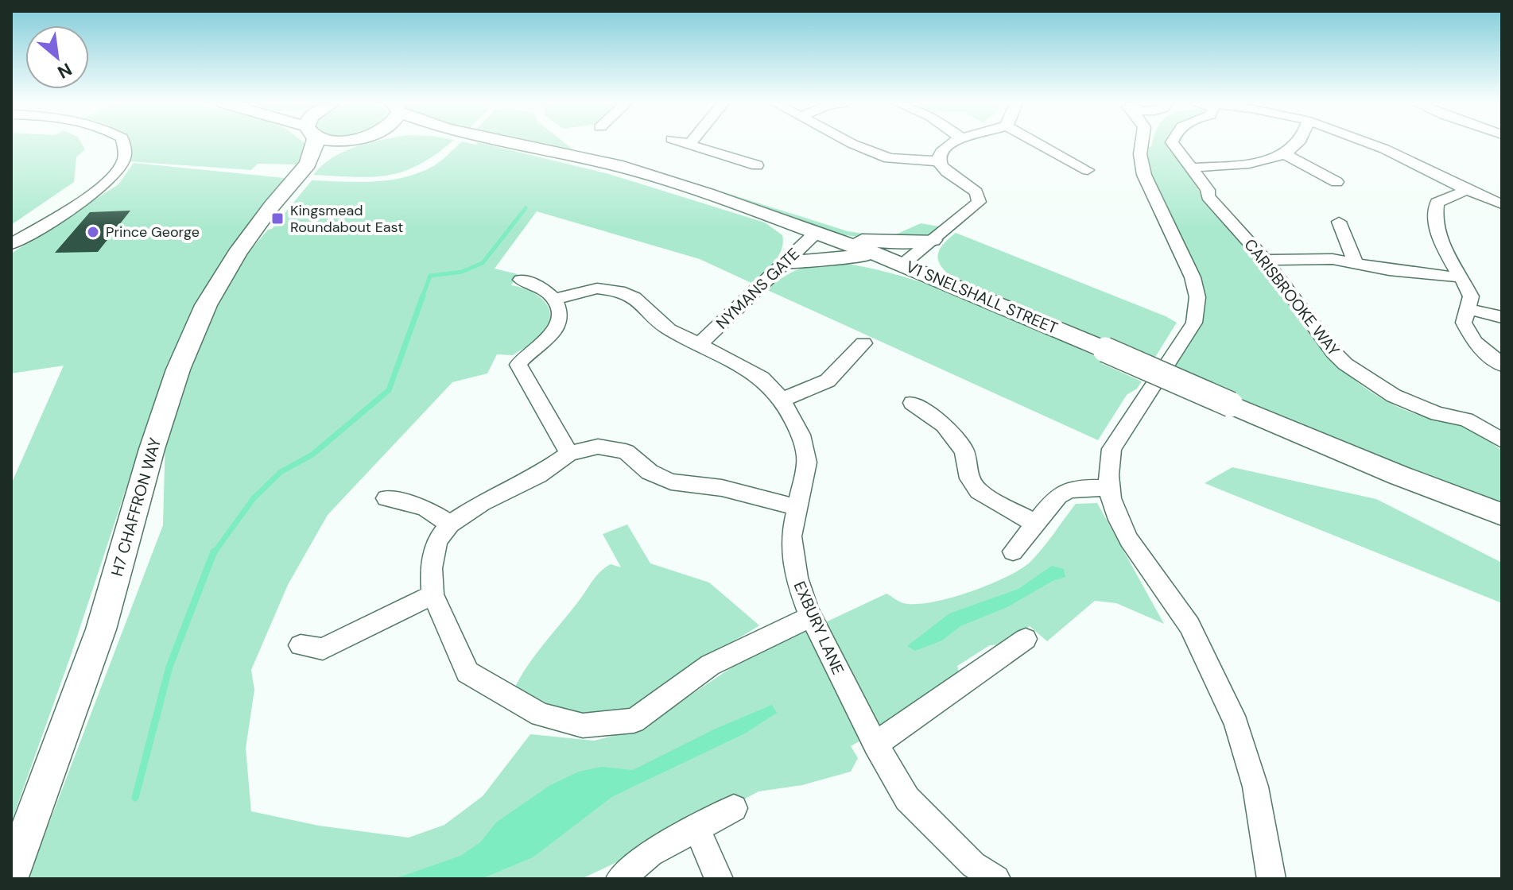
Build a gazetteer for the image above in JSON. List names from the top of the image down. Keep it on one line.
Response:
{"streets":{"street":["NYMANS GATE","V1 SNELSHALL STREET","CARISBROOKE WAY","H7 CHAFFRON WAY","EXBURY LANE"]},"crossings":[["NYMANS GATE","V1 SNELSHALL STREET"],["NYMANS GATE","EXBURY LANE"]],"places":{"transit":["Kingsmead Roundabout East"],"other":["Prince George"]},"north":"bottom right"}
